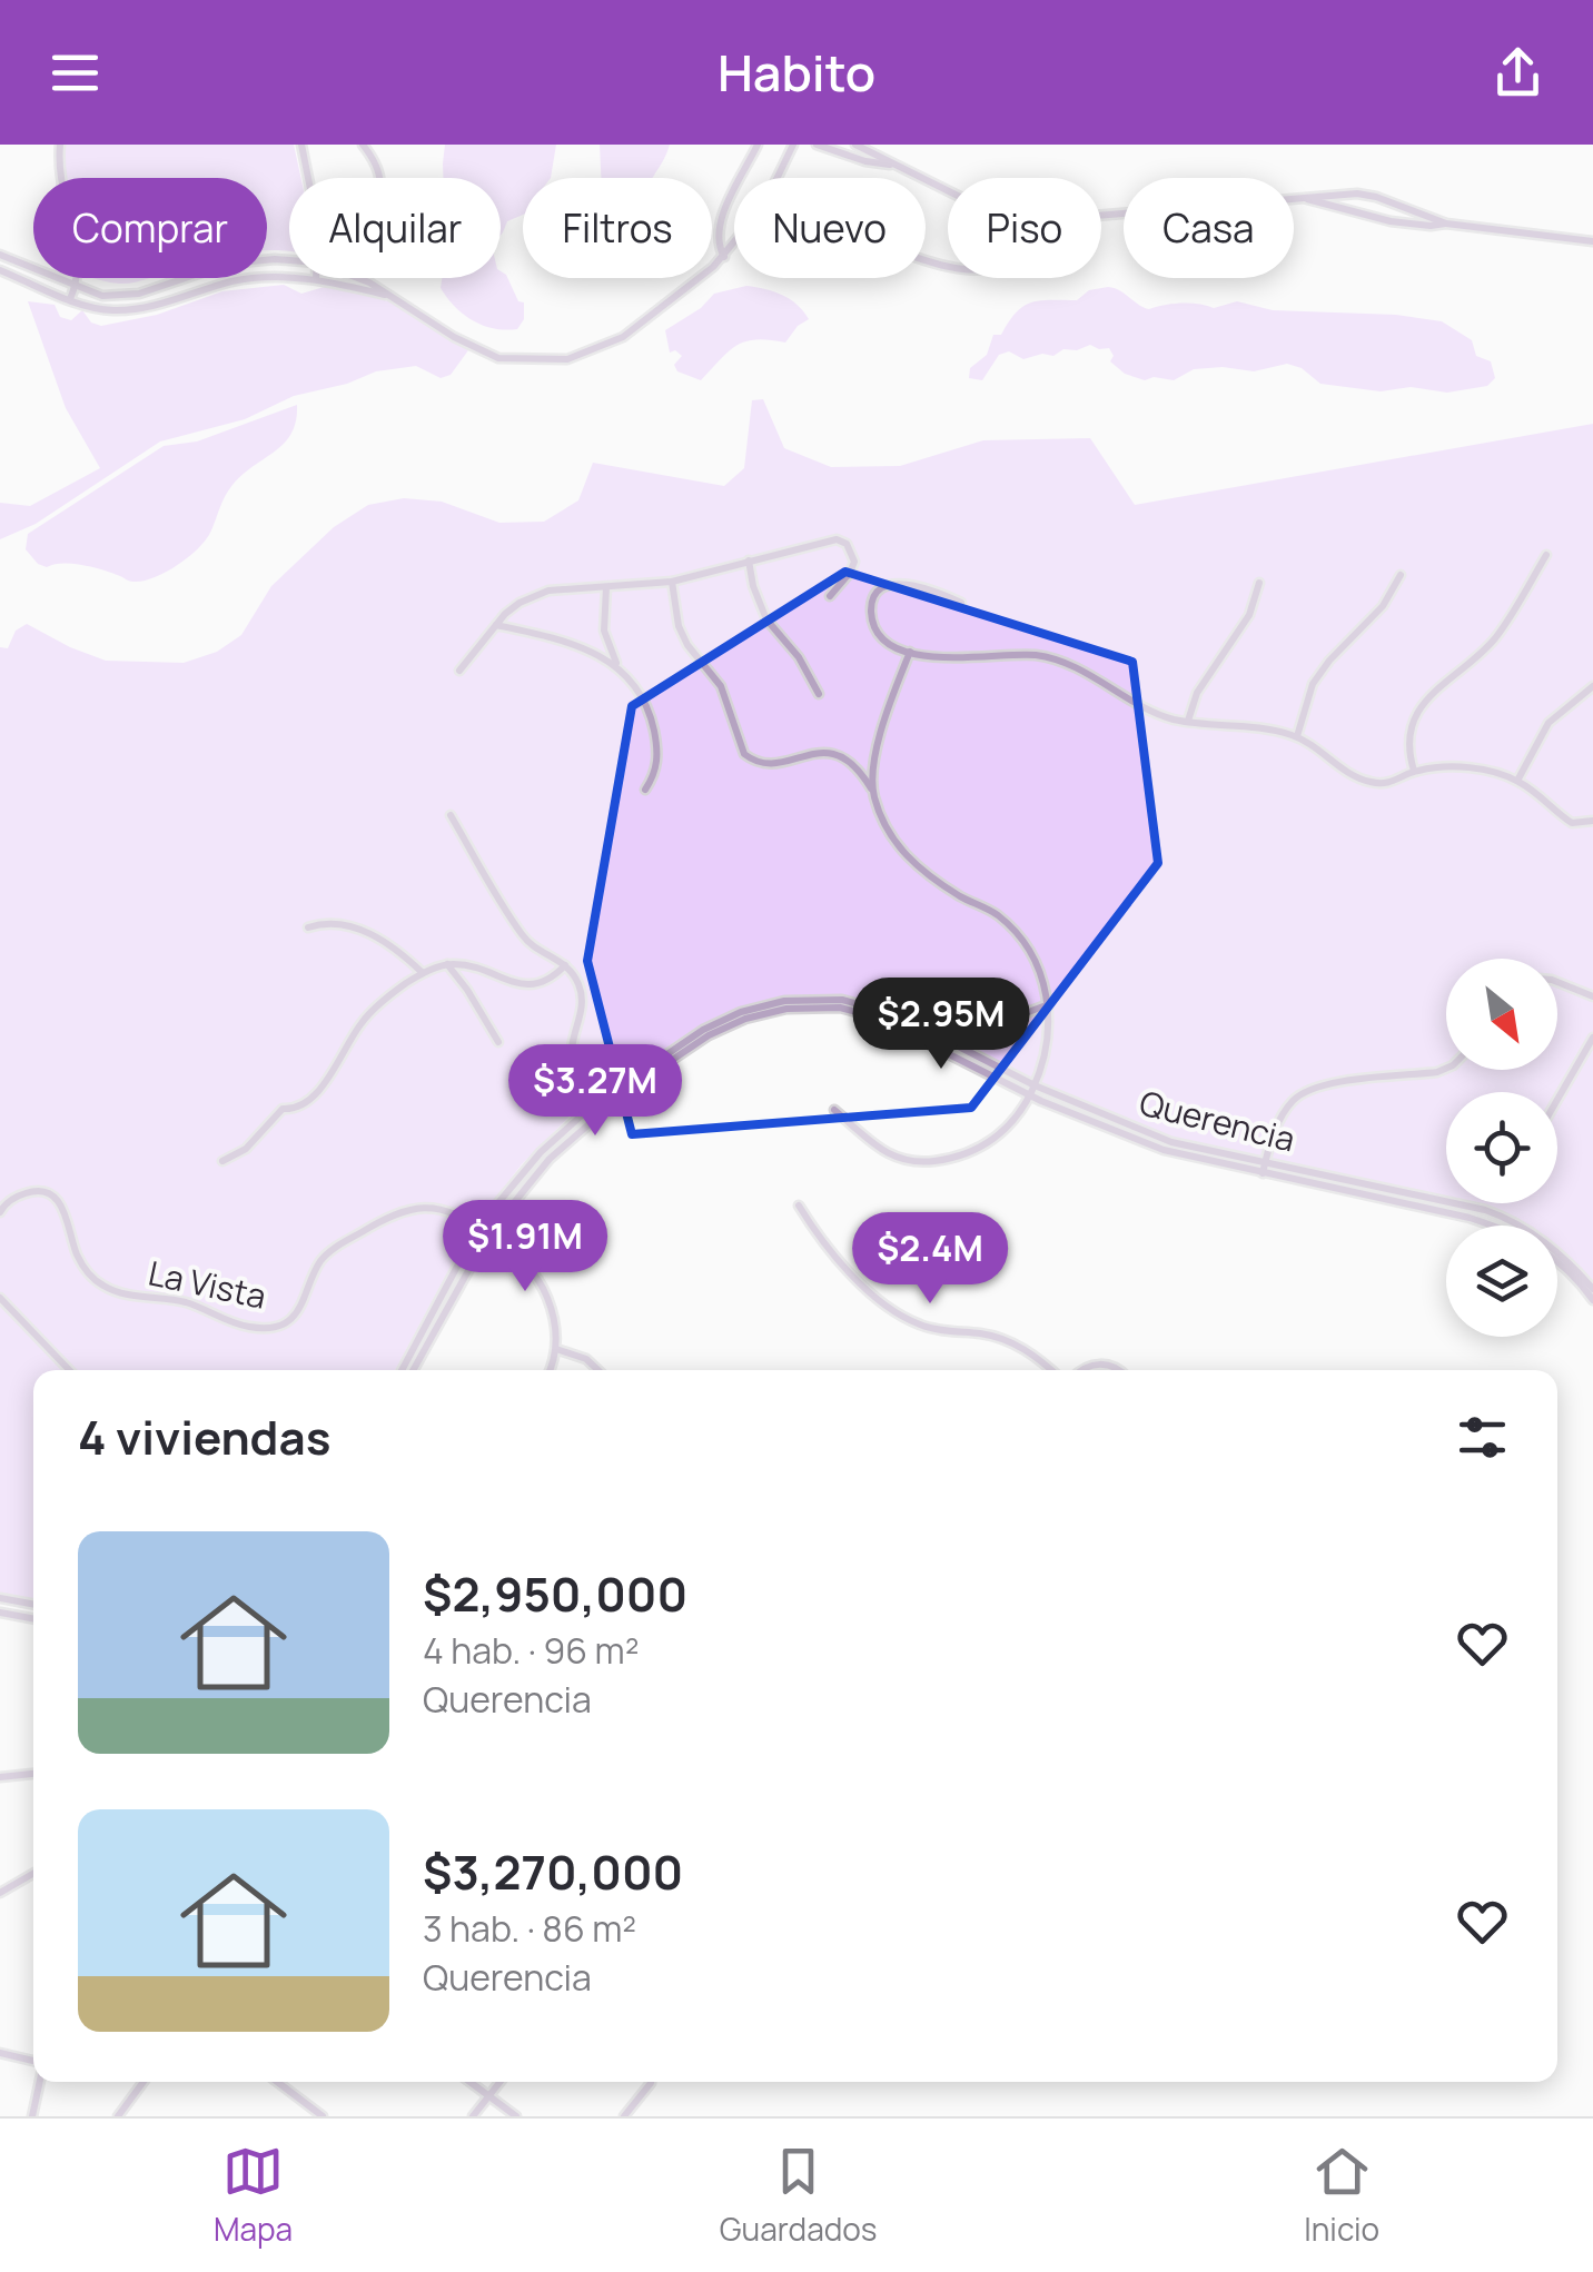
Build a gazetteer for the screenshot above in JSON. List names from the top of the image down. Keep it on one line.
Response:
{"streets":{"street":["Querencia","La Vista"]},"crossings":[["Querencia","La Vista"]],"north":"bottom right","page":{"header":"Habito","chip":["Comprar","Alquilar","Filtros","Nuevo","Piso","Casa"],"price":["$2.95M","$3.27M","$1.91M","$2.4M"],"heading":"4 viviendas","list":[{"name":"$2,950,000","note":"4 hab. · 96 m² · Querencia"},{"name":"$3,270,000","note":"3 hab. · 86 m² · Querencia"}],"tabs":["Mapa","Guardados","Inicio"]}}
